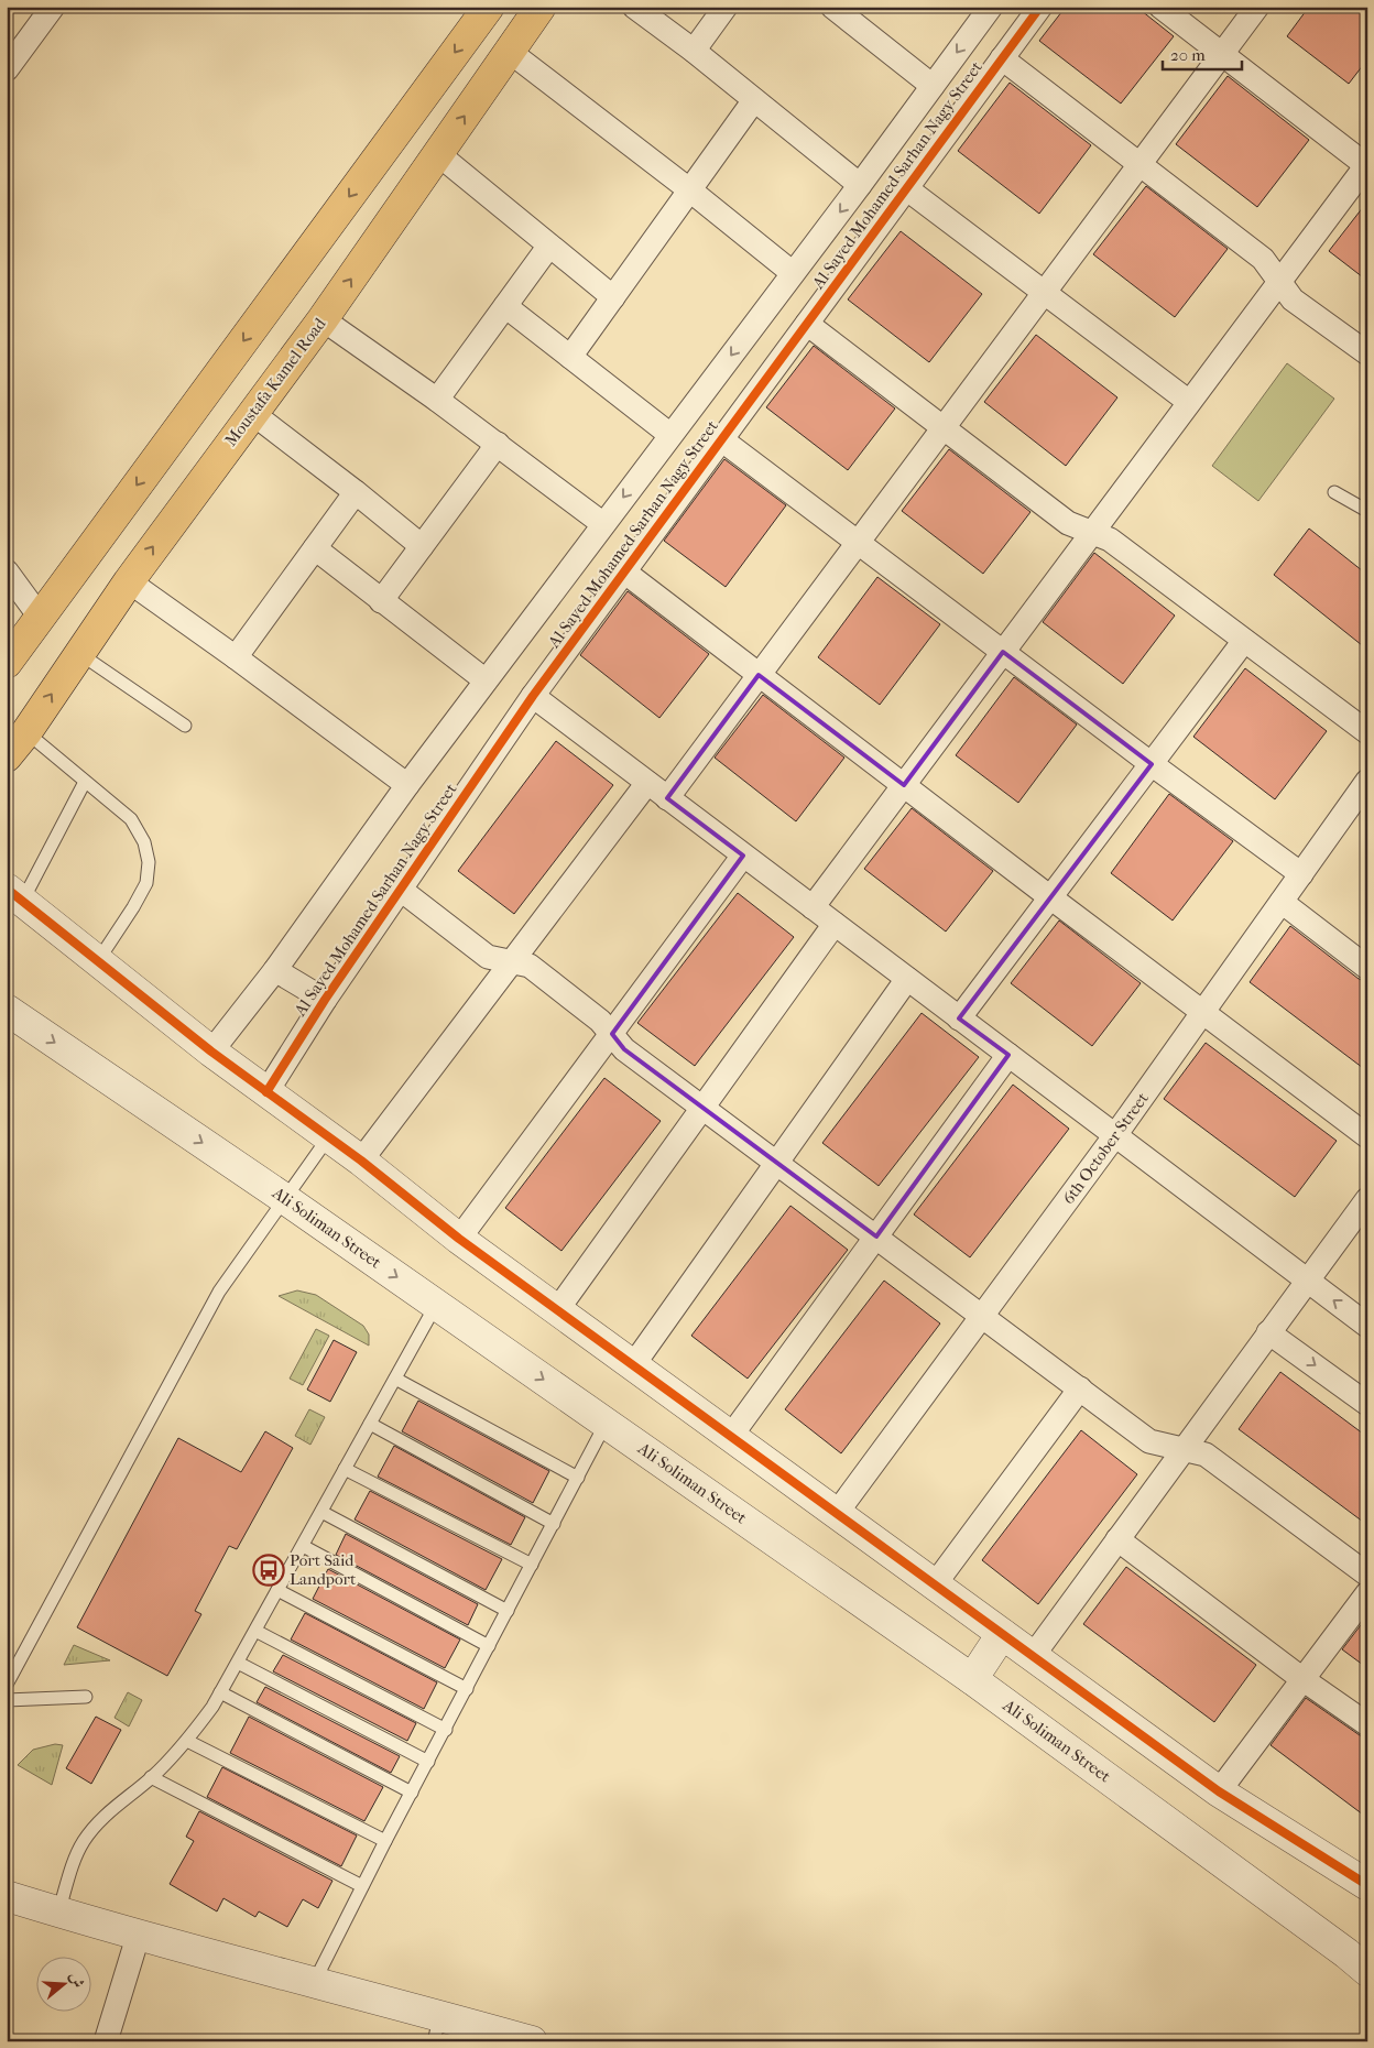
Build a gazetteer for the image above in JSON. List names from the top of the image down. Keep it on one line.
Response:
{"streets":{"main road":["Moustafa Kamel Road"],"street":["Al Sayed Mohamed Sarhan Nagy Street","6th October Street","Ali Soliman Street"]},"places":{"bus stop":["Port Said Landport"]},"scale_bar":"20 m","north":"right"}
